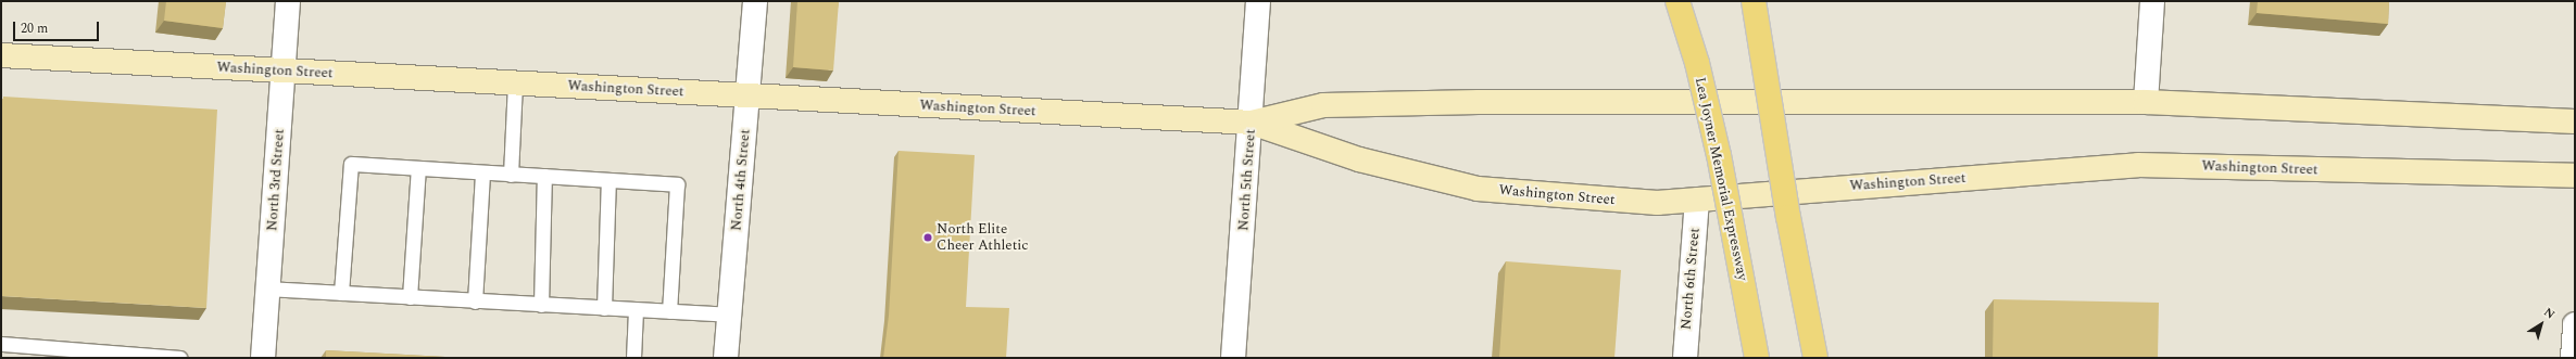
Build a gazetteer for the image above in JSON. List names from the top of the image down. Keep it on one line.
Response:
{"streets":{"main road":["Lea Joyner Memorial Expressway"],"street":["Washington Street","North 3rd Street","North 4th Street","North 5th Street","North 6th Street"]},"crossings":[["Washington Street","North 3rd Street"],["Washington Street","North 4th Street"],["Washington Street","North 5th Street"],["Washington Street","North 6th Street"]],"places":["North Elite Cheer Athletic"],"scale_bar":"20 m","north":"top right"}
